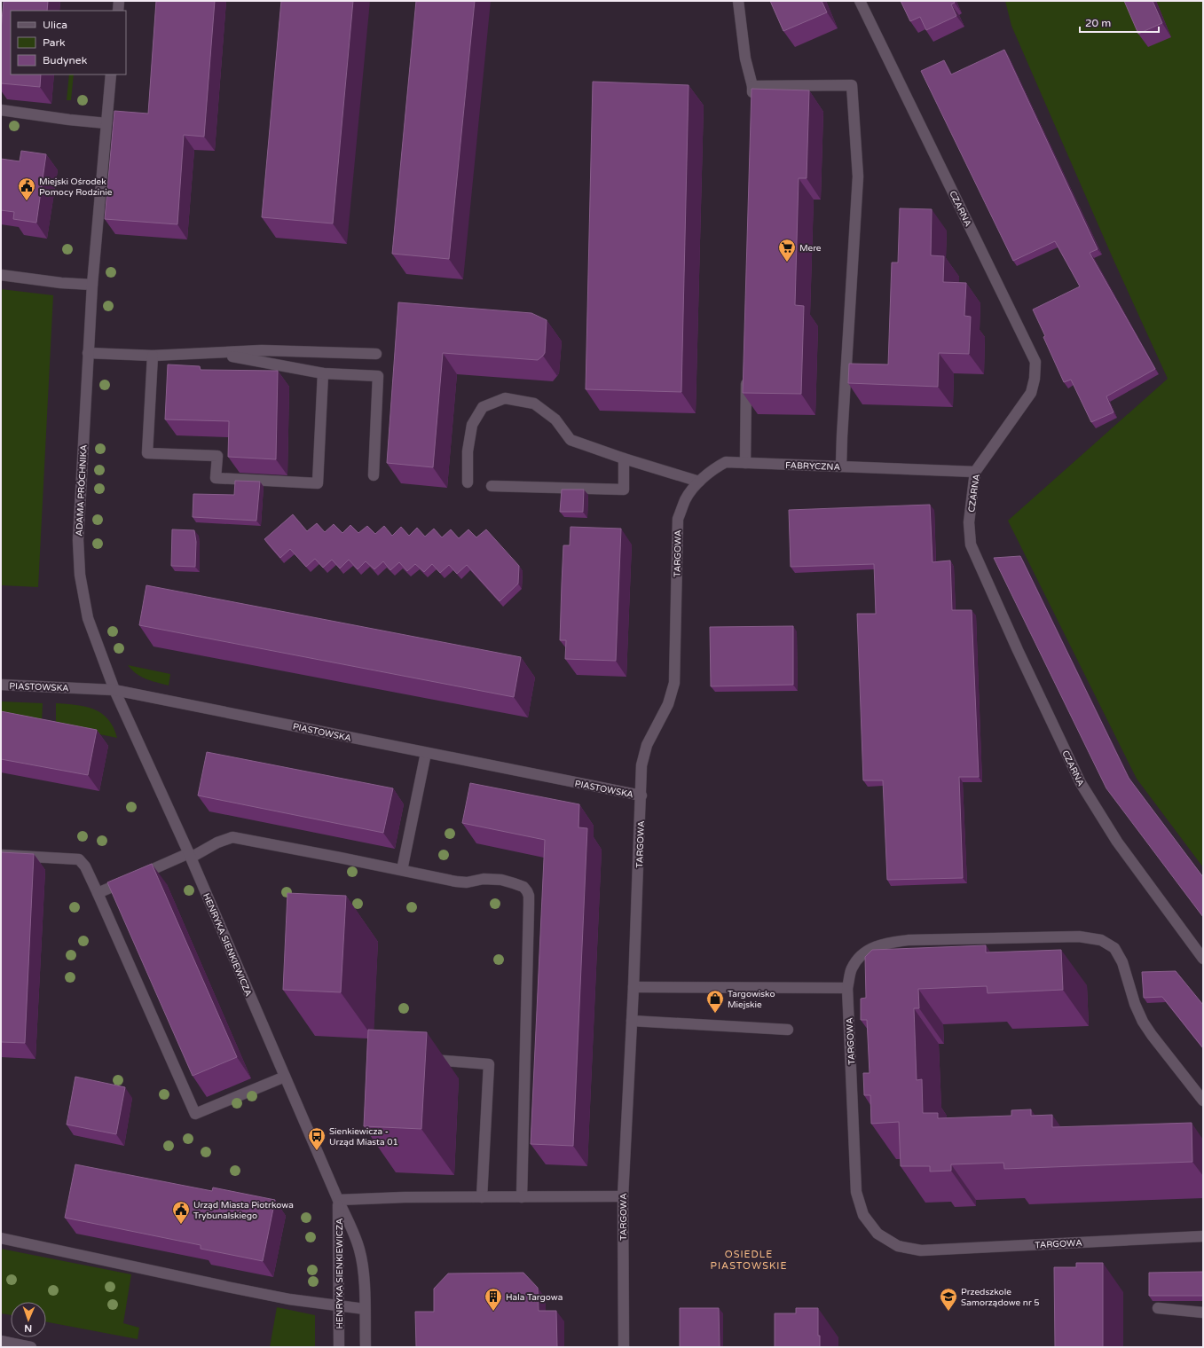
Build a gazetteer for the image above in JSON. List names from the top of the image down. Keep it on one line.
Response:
{"streets":{"street":["CZARNA","FABRYCZNA","ADAMA PRÓCHNIKA","TARGOWA","PIASTOWSKA","HENRYKA SIENKIEWICZA"]},"crossings":[["CZARNA","FABRYCZNA"],["FABRYCZNA","TARGOWA"],["ADAMA PRÓCHNIKA","PIASTOWSKA"],["ADAMA PRÓCHNIKA","HENRYKA SIENKIEWICZA"],["TARGOWA","PIASTOWSKA"],["PIASTOWSKA","HENRYKA SIENKIEWICZA"]],"districts":["OSIEDLE PIASTOWSKIE"],"places":{"public building":["Miejski Ośrodek Pomocy Rodzinie","Urząd Miasta Piotrkowa Trybunalskiego"],"supermarket":["Mere"],"shop":["Targowisko Miejskie"],"bus stop":["Sienkiewicza - Urząd Miasta 01"],"building":["Hala Targowa"],"school or university":["Przedszkole Samorządowe nr 5"]},"legend":["Ulica","Park","Budynek"],"scale_bar":"20 m","north":"bottom"}
